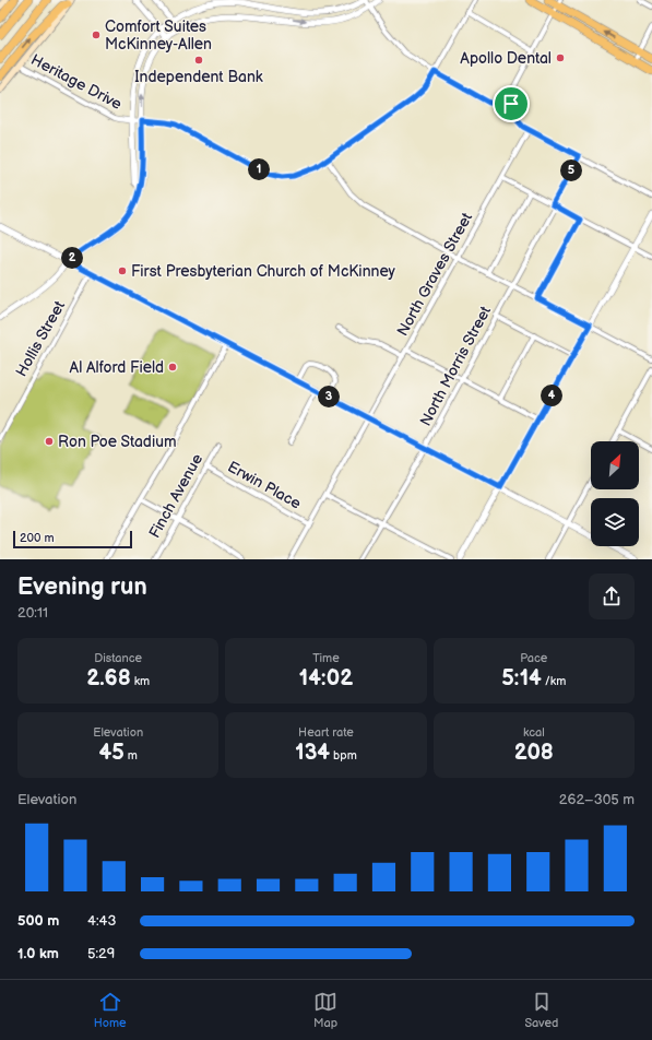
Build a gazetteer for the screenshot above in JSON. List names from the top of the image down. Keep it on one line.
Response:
{"streets":{"street":["Heritage Drive","North Graves Street","Hollis Street","North Morris Street","Erwin Place","Finch Avenue"]},"crossings":[["North Graves Street","Erwin Place"],["Erwin Place","Finch Avenue"]],"places":["Comfort Suites McKinney-Allen","Apollo Dental","Independent Bank","First Presbyterian Church of McKinney","Al Alford Field","Ron Poe Stadium"],"scale_bar":"200 m","north":"top right","page":{"pins":["1","5","2","4","3"],"scale":"200 m","heading":["Evening run","20:11"],"stats":[["Distance","2.68 km"],["Time","14:02"],["Pace","5:14 /km"],["Elevation","45 m"],["Heart rate","134 bpm"],["kcal","208"]],"chart":["Elevation","262–305 m"],"list":[{"name":"500 m","note":"4:43"},{"name":"1.0 km","note":"5:29"}],"tabs":["Home","Map","Saved"]}}
